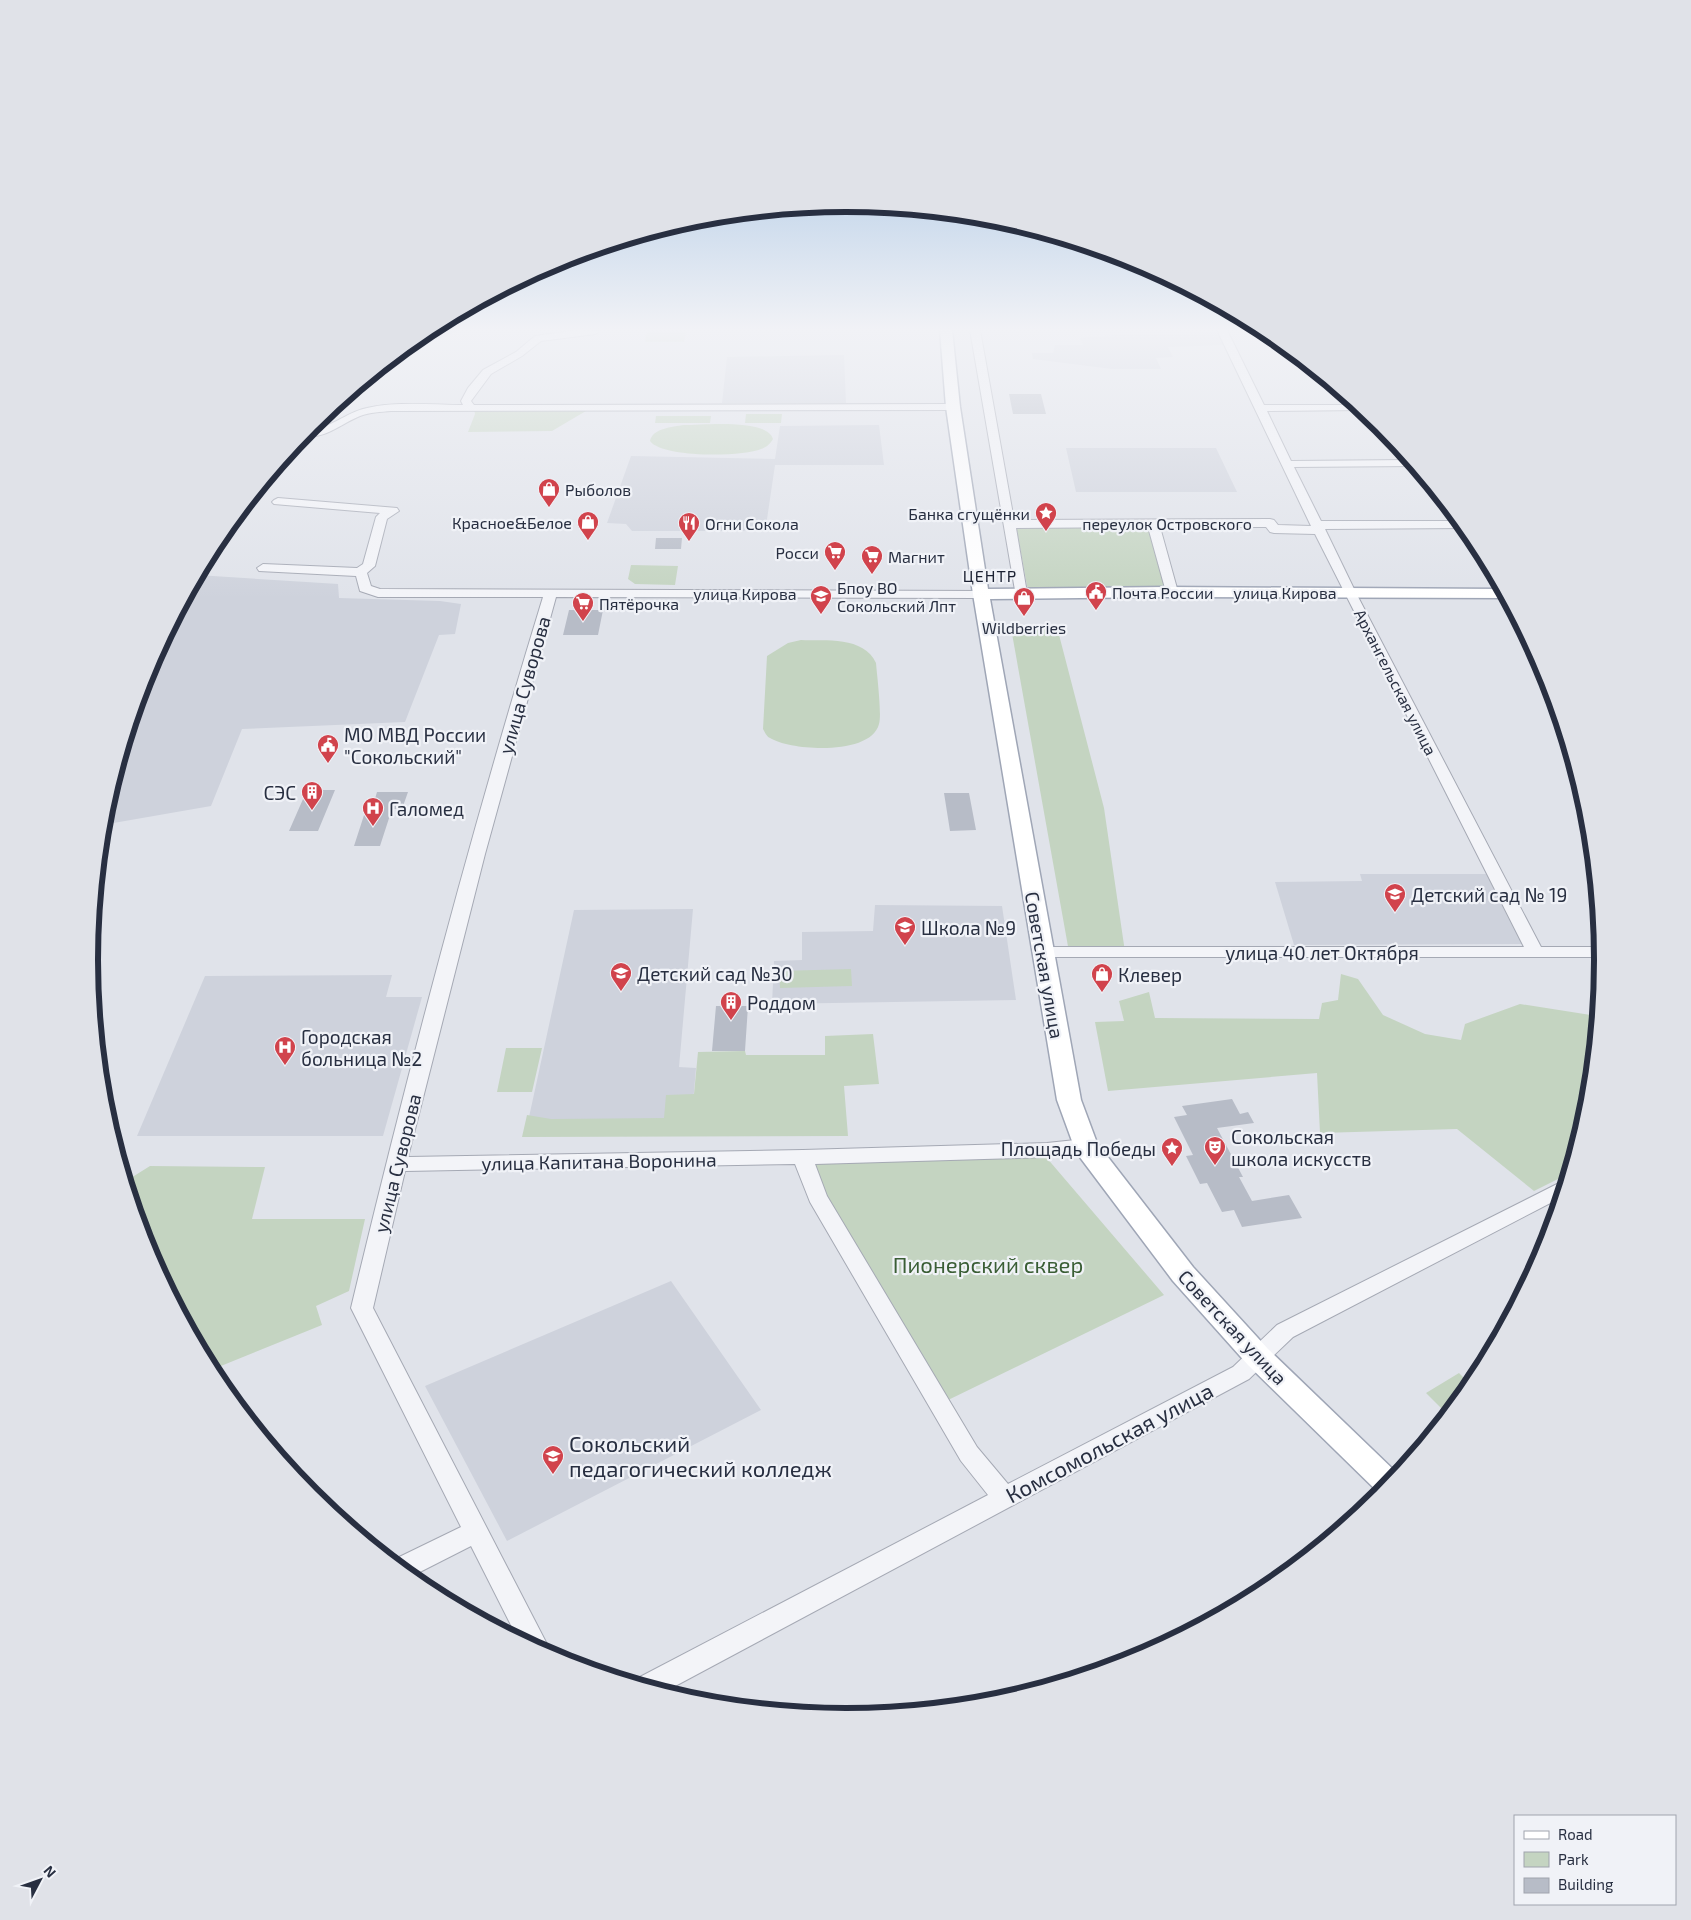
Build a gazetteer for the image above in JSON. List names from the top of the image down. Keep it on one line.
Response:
{"streets":{"main road":["улица Кирова","Советская улица"],"street":["переулок Островского","Архангельская улица","улица Суворова","улица 40 лет Октября","улица Капитана Воронина","Комсомольская улица"]},"crossings":[["переулок Островского","Архангельская улица"],["улица Кирова","Архангельская улица"],["улица Кирова","улица Суворова"],["улица Кирова","Советская улица"],["Архангельская улица","улица 40 лет Октября"],["улица Суворова","улица Капитана Воронина"],["улица 40 лет Октября","Советская улица"],["Советская улица","улица Капитана Воронина"],["Советская улица","Комсомольская улица"]],"districts":["ЦЕНТР"],"parks":["Пионерский сквер"],"places":{"shop":["Рыболов","Красное&Белое","Wildberries","Клевер"],"place":["Банка сгущёнки","Площадь Победы"],"restaurant":["Огни Сокола"],"supermarket":["Росси","Магнит","Пятёрочка"],"public building":["Почта России","МО МВД России \"Сокольский\""],"school or university":["Бпоу ВО Сокольский Лпт","Детский сад № 19","Школа №9","Детский сад №30","Сокольский педагогический колледж"],"building":["СЭС","Роддом"],"hospital":["Галомед","Городская больница №2"],"theatre":["Сокольская школа искусств"]},"legend":["Road","Park","Building"],"north":"top right"}
